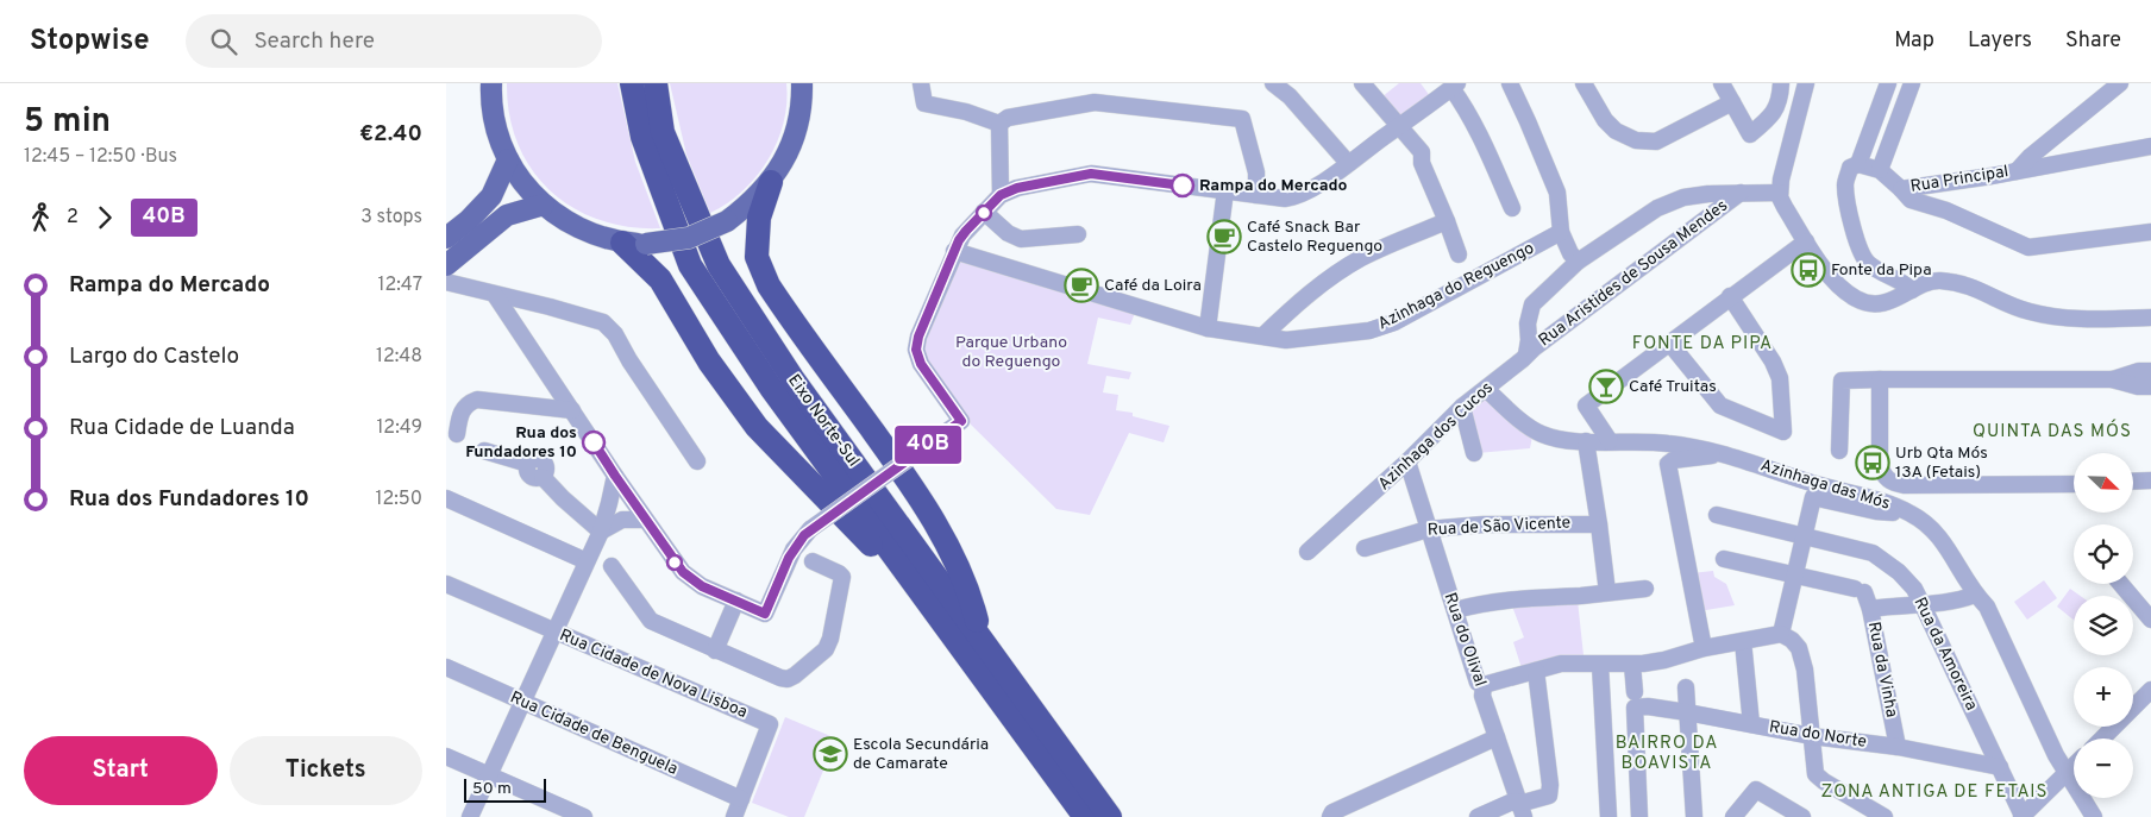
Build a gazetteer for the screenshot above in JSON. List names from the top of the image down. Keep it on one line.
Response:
{"streets":{"highway":["Eixo Norte-Sul"],"street":["Rua Principal","Rua Aristides de Sousa Mendes","Azinhaga do Reguengo","Azinhaga dos Cucos","Azinhaga das Mós","Rua de São Vicente","Rua do Olival","Rua da Amoreira","Rua da Vinha","Rua Cidade de Nova Lisboa","Rua Cidade de Benguela","Rua do Norte"]},"crossings":[["Rua Aristides de Sousa Mendes","Azinhaga dos Cucos"],["Azinhaga dos Cucos","Azinhaga das Mós"],["Azinhaga dos Cucos","Rua do Olival"],["Rua de São Vicente","Rua do Olival"],["Rua da Amoreira","Rua do Norte"],["Rua da Vinha","Rua do Norte"],["Rua Cidade de Nova Lisboa","Rua Cidade de Benguela"]],"districts":["FONTE DA PIPA","QUINTA DAS MÓS","BAIRRO DA BOAVISTA","ZONA ANTIGA DE FETAIS"],"parks":["Parque Urbano do Reguengo"],"places":{"other":["Rampa do Mercado","Rua dos Fundadores 10"],"cafe":["Café Snack Bar Castelo Reguengo","Café da Loira"],"bus stop":["Fonte da Pipa","Urb Qta Mós 13A (Fetais)"],"bar":["Café Truitas"],"school or university":["Escola Secundária de Camarate"]},"lines":["bus line 40B"],"scale_bar":"50 m","north":"bottom right","page":{"header":"Stopwise","search":"Search here","nav":["Map","Layers","Share"],"heading":["5 min","12:45 – 12:50 · Bus","€2.40"],"on_map":"40B","legs":["2","40B","3 stops"],"list":[{"name":"Rampa do Mercado","value":"12:47"},{"name":"Largo do Castelo","value":"12:48"},{"name":"Rua Cidade de Luanda","value":"12:49"},{"name":"Rua dos Fundadores 10","value":"12:50"}],"map_buttons":["+","−"],"buttons":["Start","Tickets"],"scale":"50 m"}}
